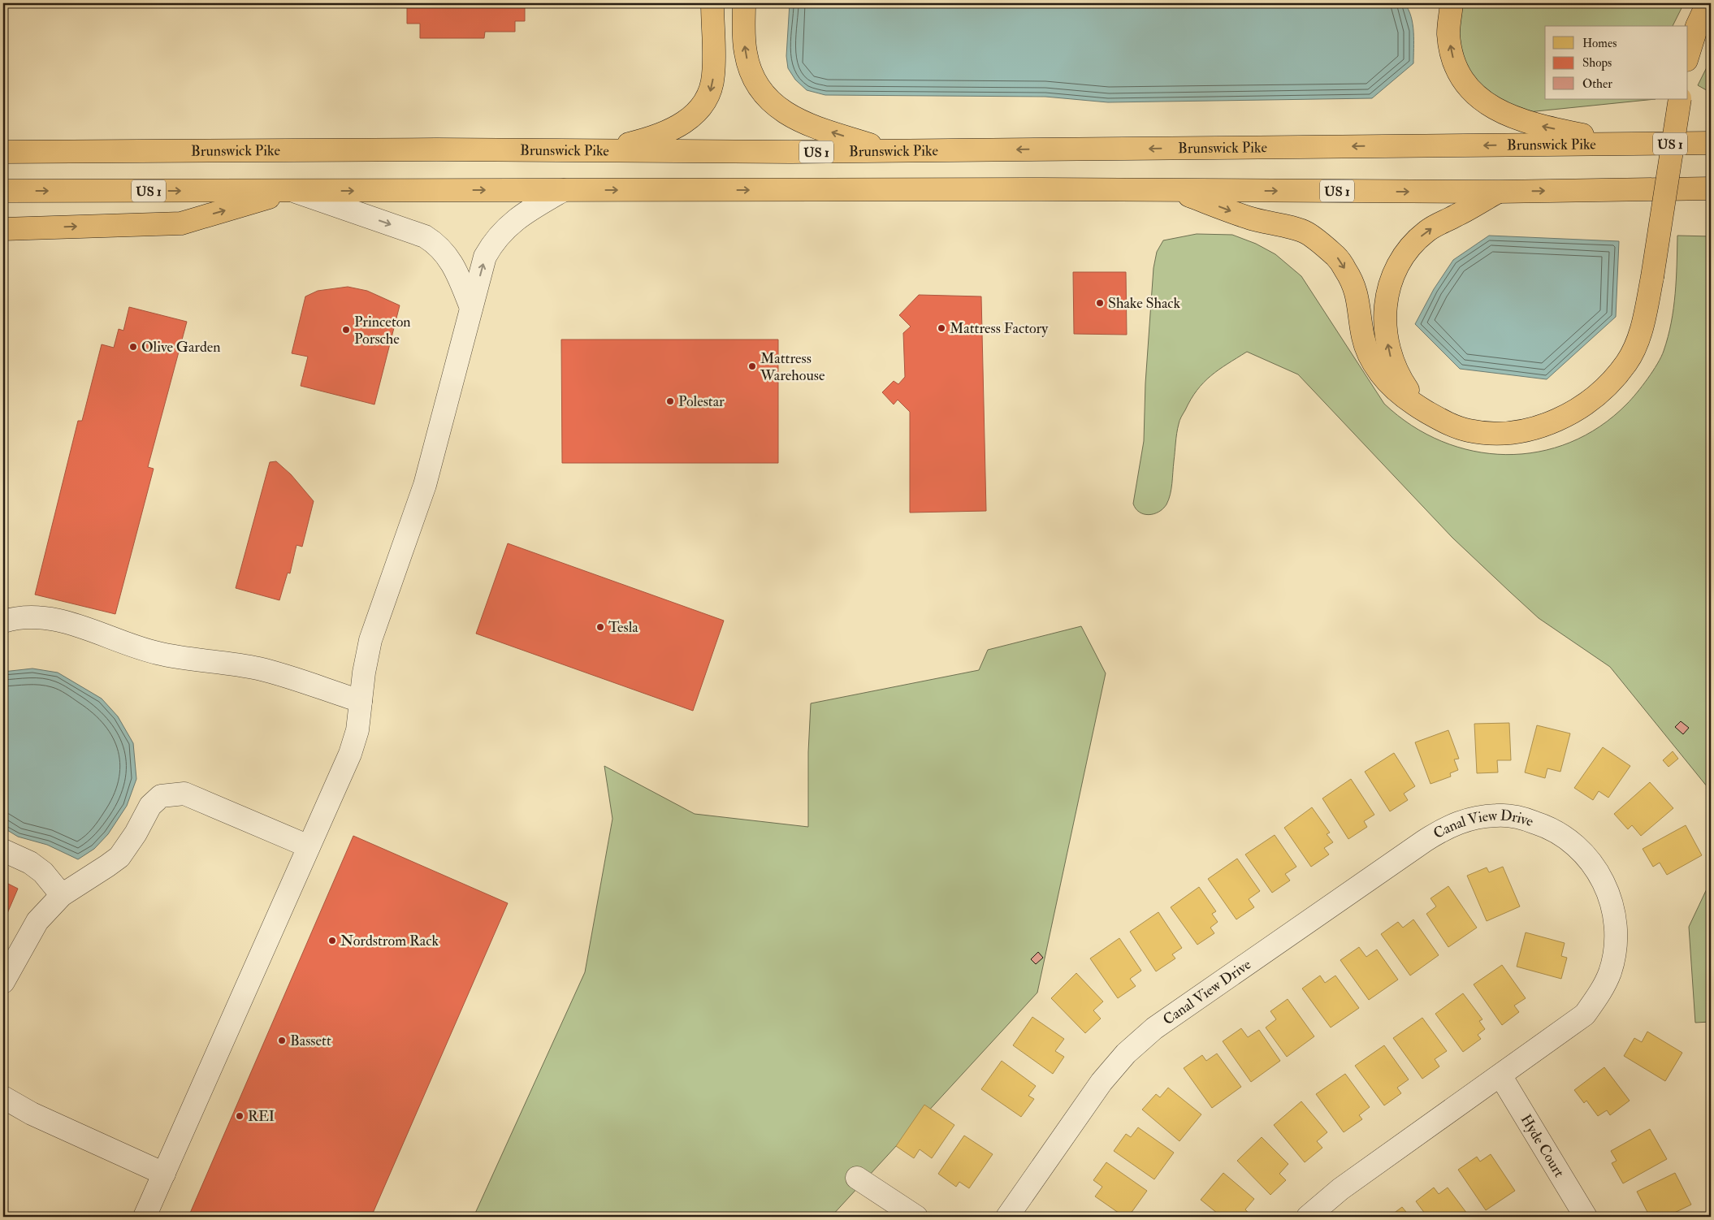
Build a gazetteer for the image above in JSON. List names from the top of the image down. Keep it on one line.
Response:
{"streets":{"highway":["US 1","Brunswick Pike"],"street":["Canal View Drive","Hyde Court"]},"crossings":[["Canal View Drive","Hyde Court"]],"places":["Shake Shack","Mattress Factory","Princeton Porsche","Olive Garden","Mattress Warehouse","Polestar","Tesla","Nordstrom Rack","Bassett","REI"],"legend":["Homes","Shops","Other"]}
